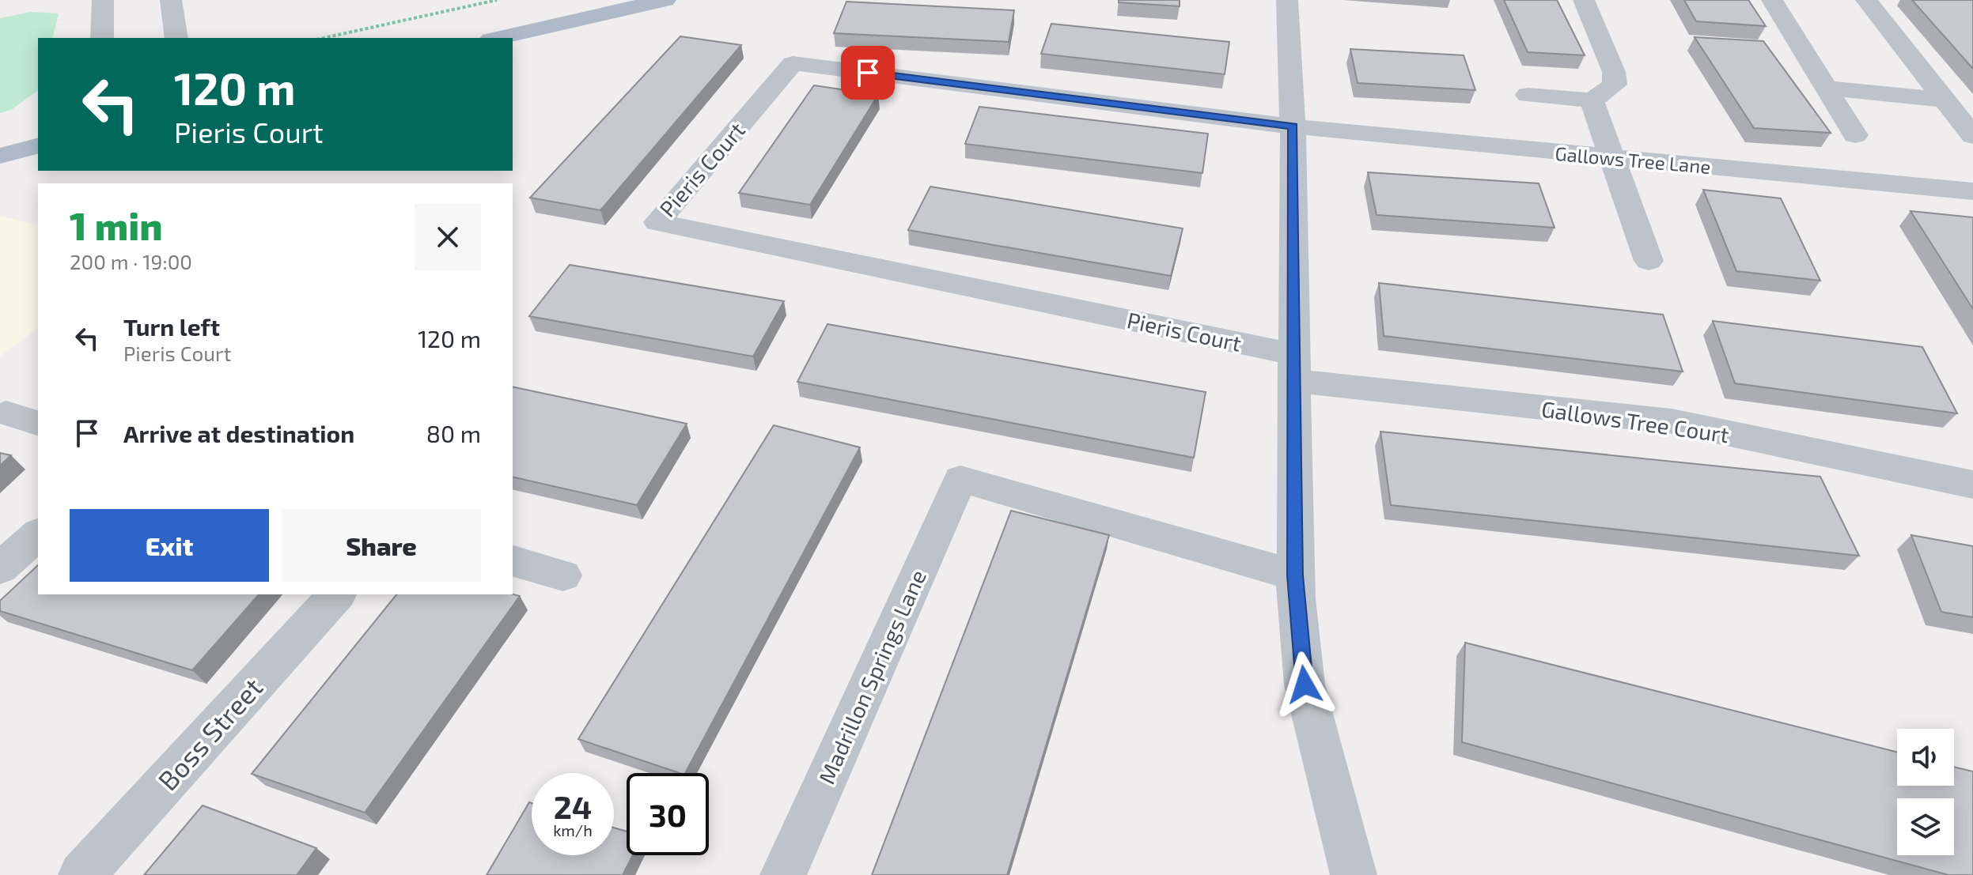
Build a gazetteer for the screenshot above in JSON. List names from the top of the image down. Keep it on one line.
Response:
{"streets":{"street":["Gallows Tree Lane","Pieris Court","Gallows Tree Court","Madrillon Springs Lane","Boss Street"]},"crossings":[["Gallows Tree Lane","Pieris Court"],["Pieris Court","Gallows Tree Court"]],"page":{"turn":["120 m","Pieris Court"],"heading":["1 min","200 m · 19:00"],"list":[{"name":"Turn left","note":"Pieris Court","value":"120 m"},{"name":"Arrive at destination","value":"80 m"}],"buttons":["Exit","Share"],"speed":"24 km/h","limit":"30"}}
